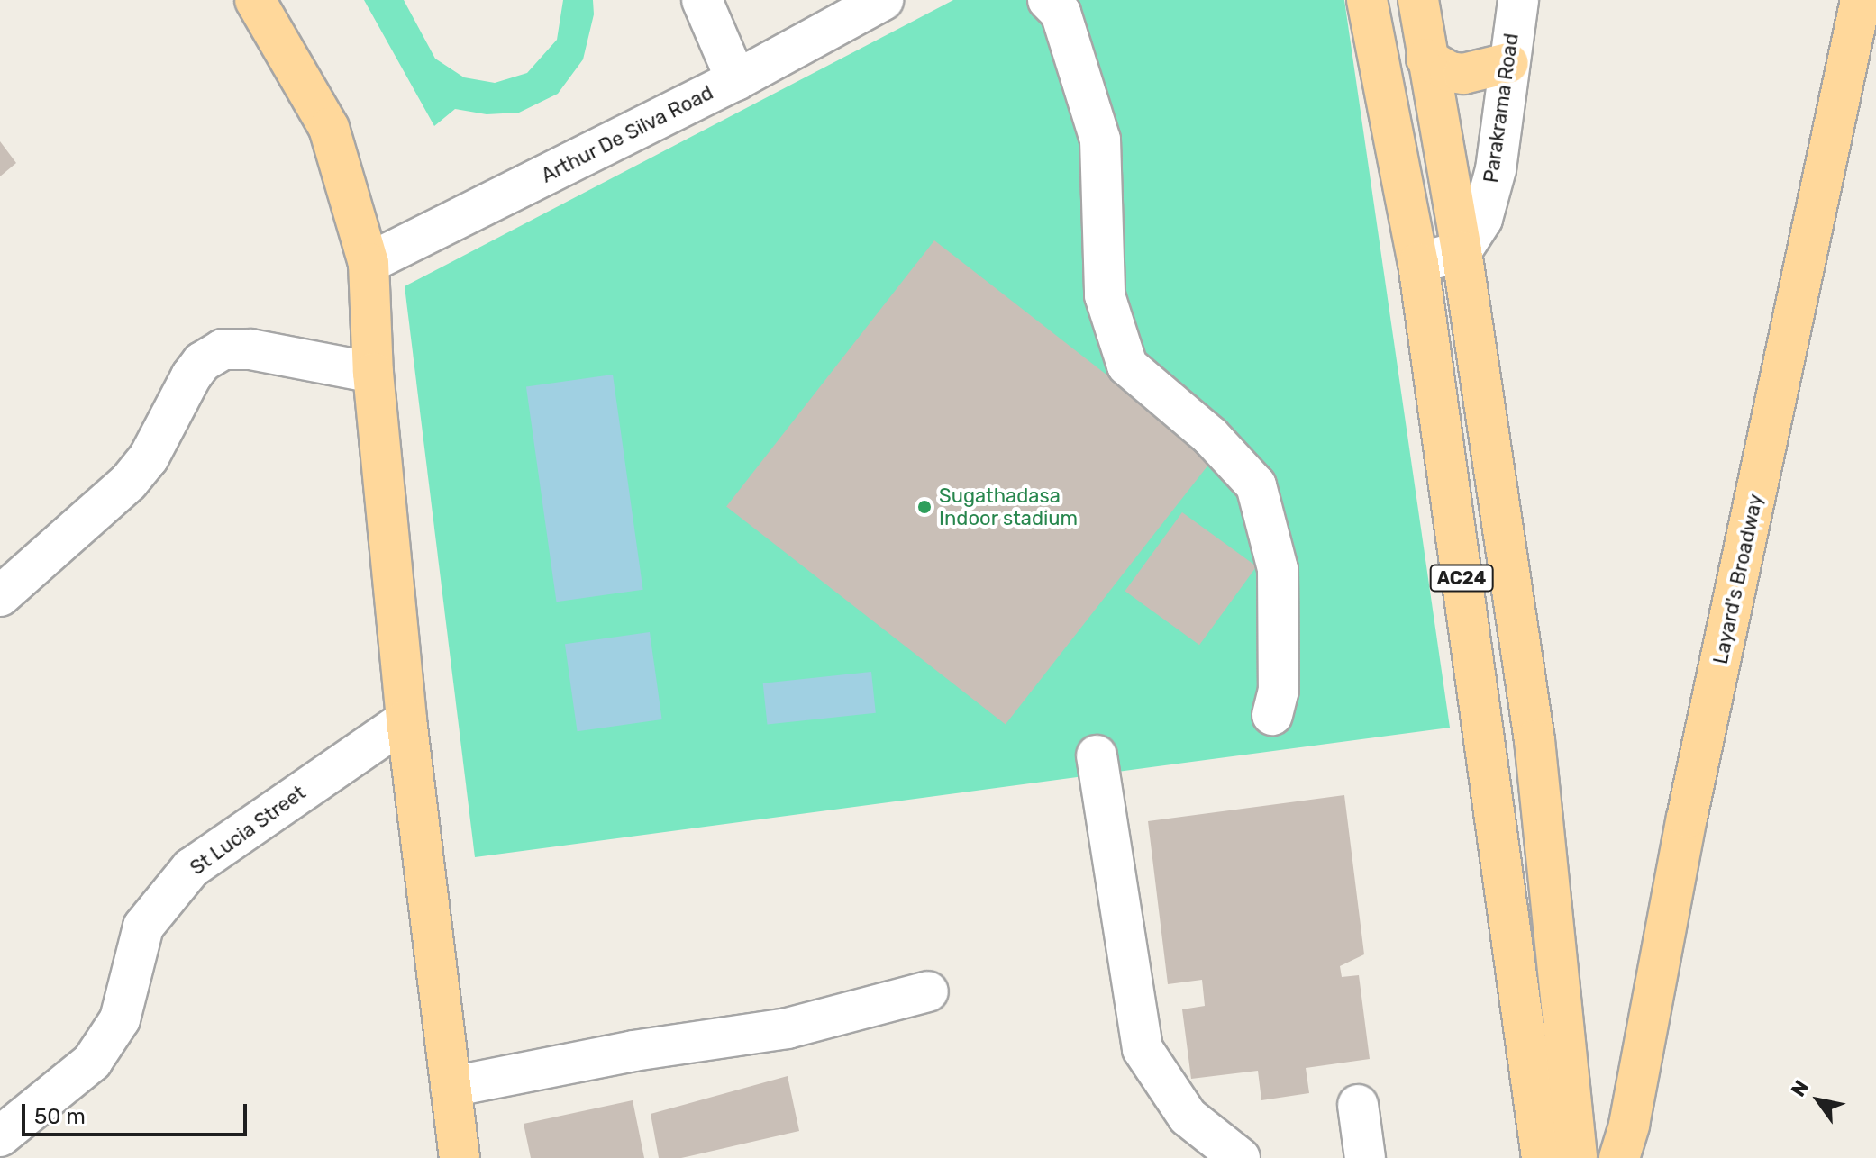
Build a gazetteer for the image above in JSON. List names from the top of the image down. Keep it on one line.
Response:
{"streets":{"main road":["AC24","Layard's Broadway"],"street":["Parakrama Road","Arthur De Silva Road","St Lucia Street"]},"crossings":[["Parakrama Road","AC24"]],"places":["Sugathadasa Indoor stadium"],"scale_bar":"50 m","north":"top left"}
